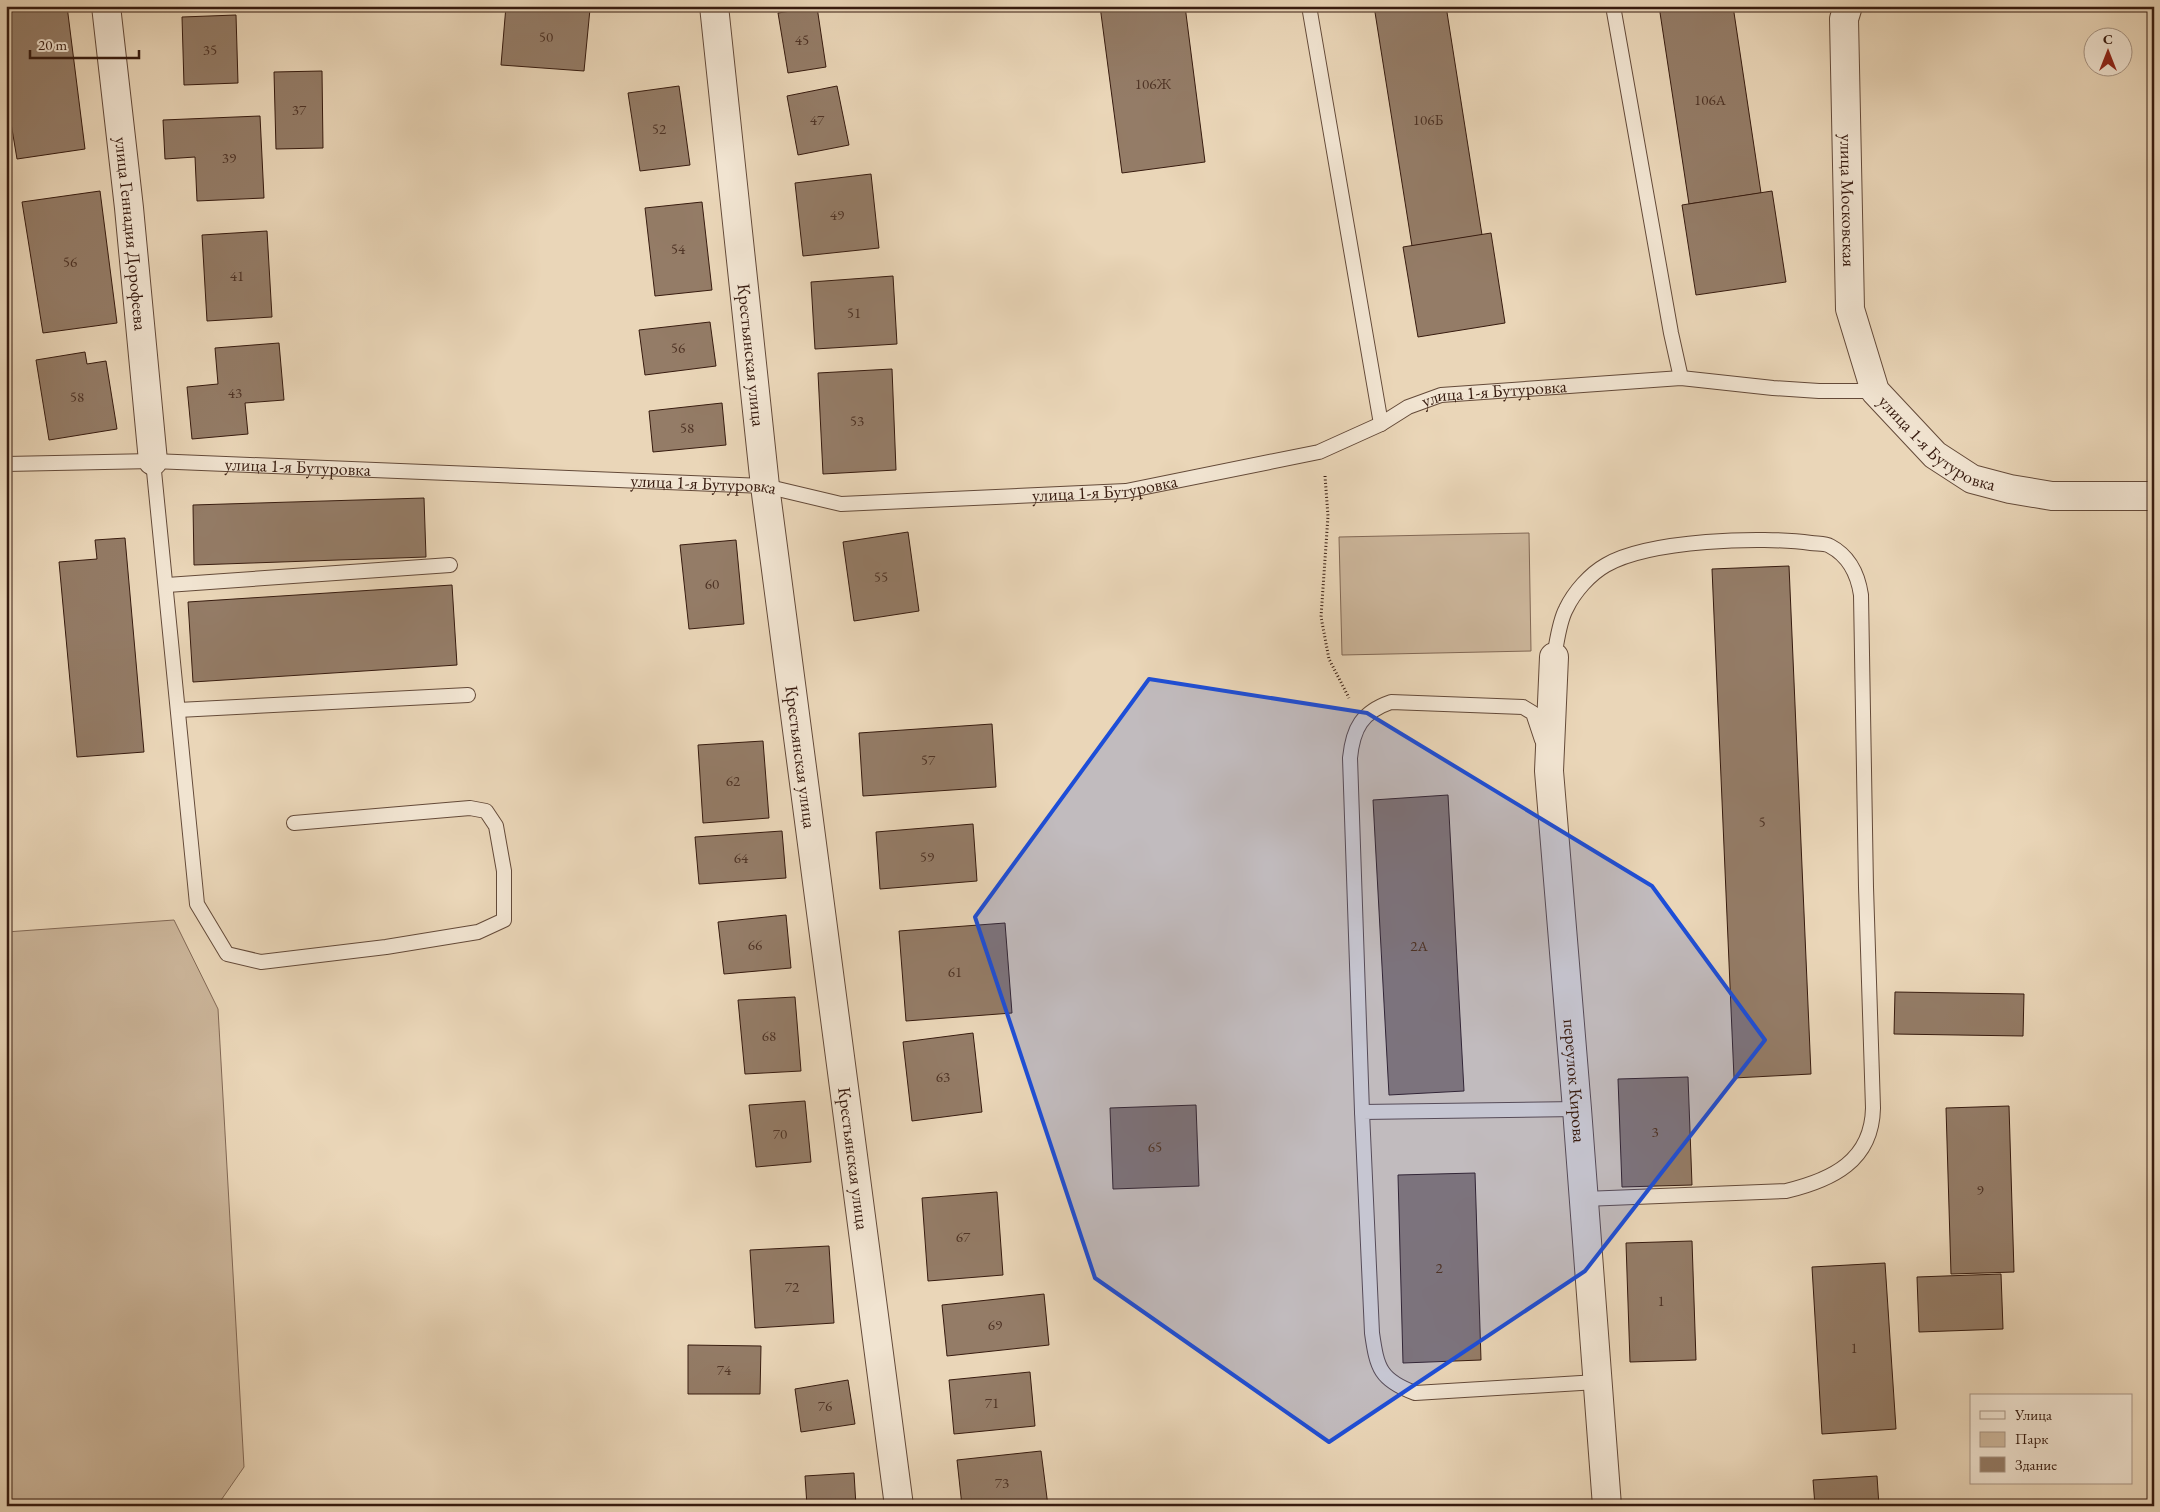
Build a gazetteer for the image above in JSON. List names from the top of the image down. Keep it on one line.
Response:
{"streets":{"street":["улица Московская","улица Геннадия Дорофеева","Крестьянская улица","улица 1-я Бутуровка","переулок Кирова"]},"crossings":[["улица Московская","улица 1-я Бутуровка"],["улица Геннадия Дорофеева","улица 1-я Бутуровка"],["Крестьянская улица","улица 1-я Бутуровка"]],"house_numbers":["50","45","35","106Ж","106А","37","47","106Б","52","39","49","54","56","41","51","56","43","58","53","58","55","60","57","62","5","59","64","66","2А","61","68","63","3","70","65","9","67","2","72","1","69","1","74","71","76","73"],"legend":["Улица","Парк","Здание"],"scale_bar":"20 m","north":"top"}
